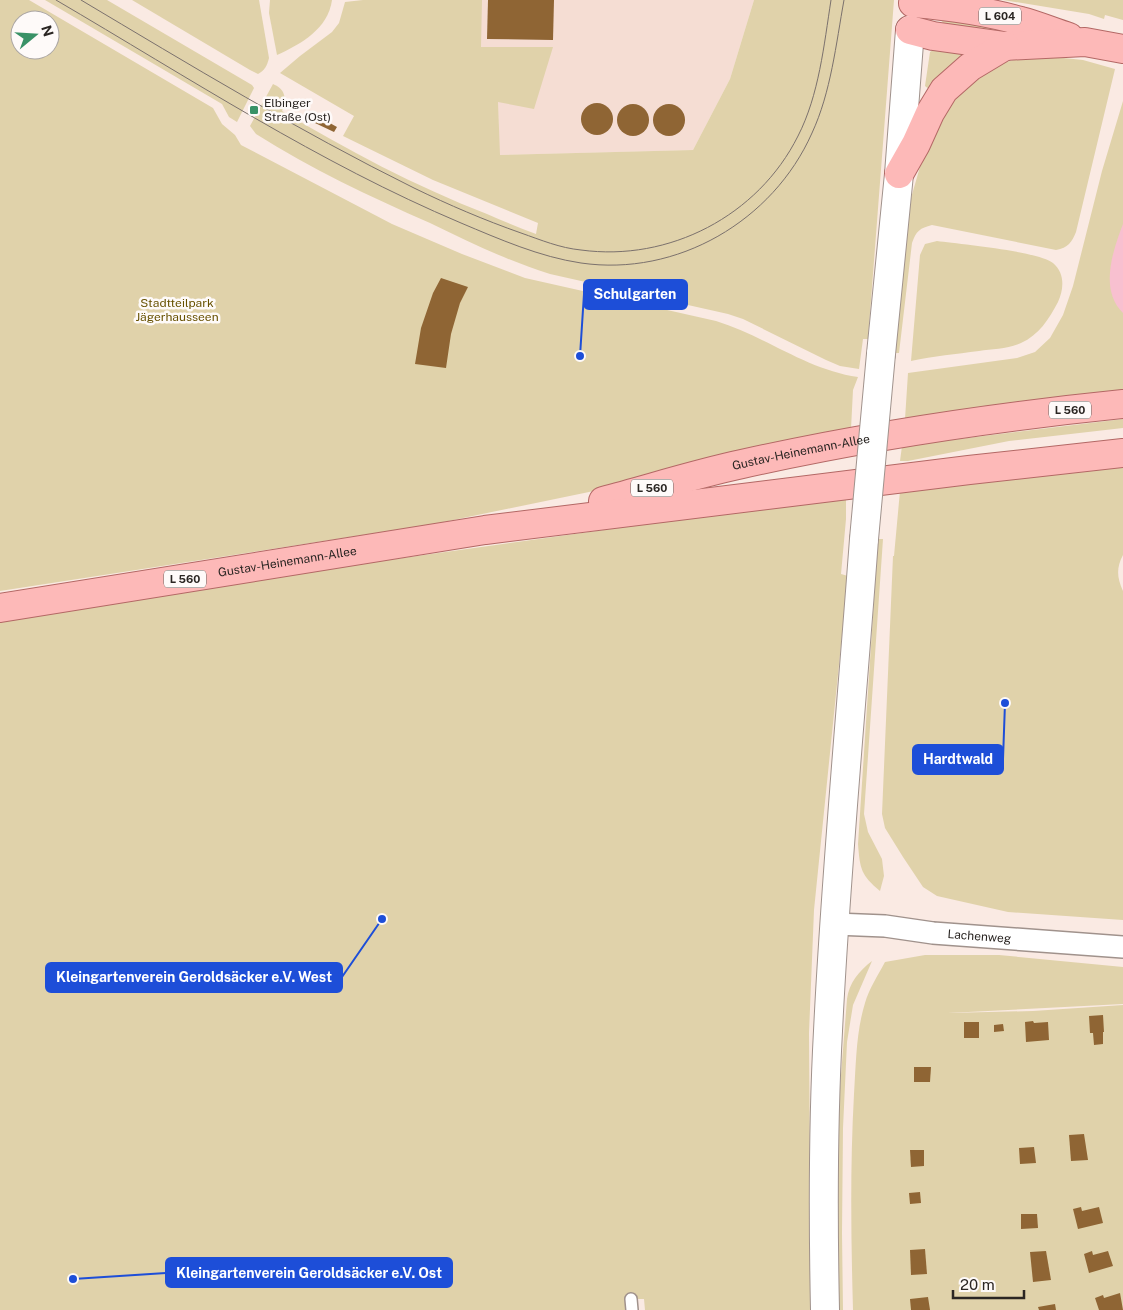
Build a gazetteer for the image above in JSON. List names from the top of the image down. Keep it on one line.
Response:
{"streets":{"main road":["L 604","L 560","Gustav-Heinemann-Allee"],"street":["Lachenweg"]},"parks":["Stadtteilpark Jägerhausseen"],"places":{"transit":["Elbinger Straße (Ost)"],"other":["Schulgarten","Hardtwald","Kleingartenverein Geroldsäcker e.V. West","Kleingartenverein Geroldsäcker e.V. Ost"]},"scale_bar":"20 m","north":"right"}
